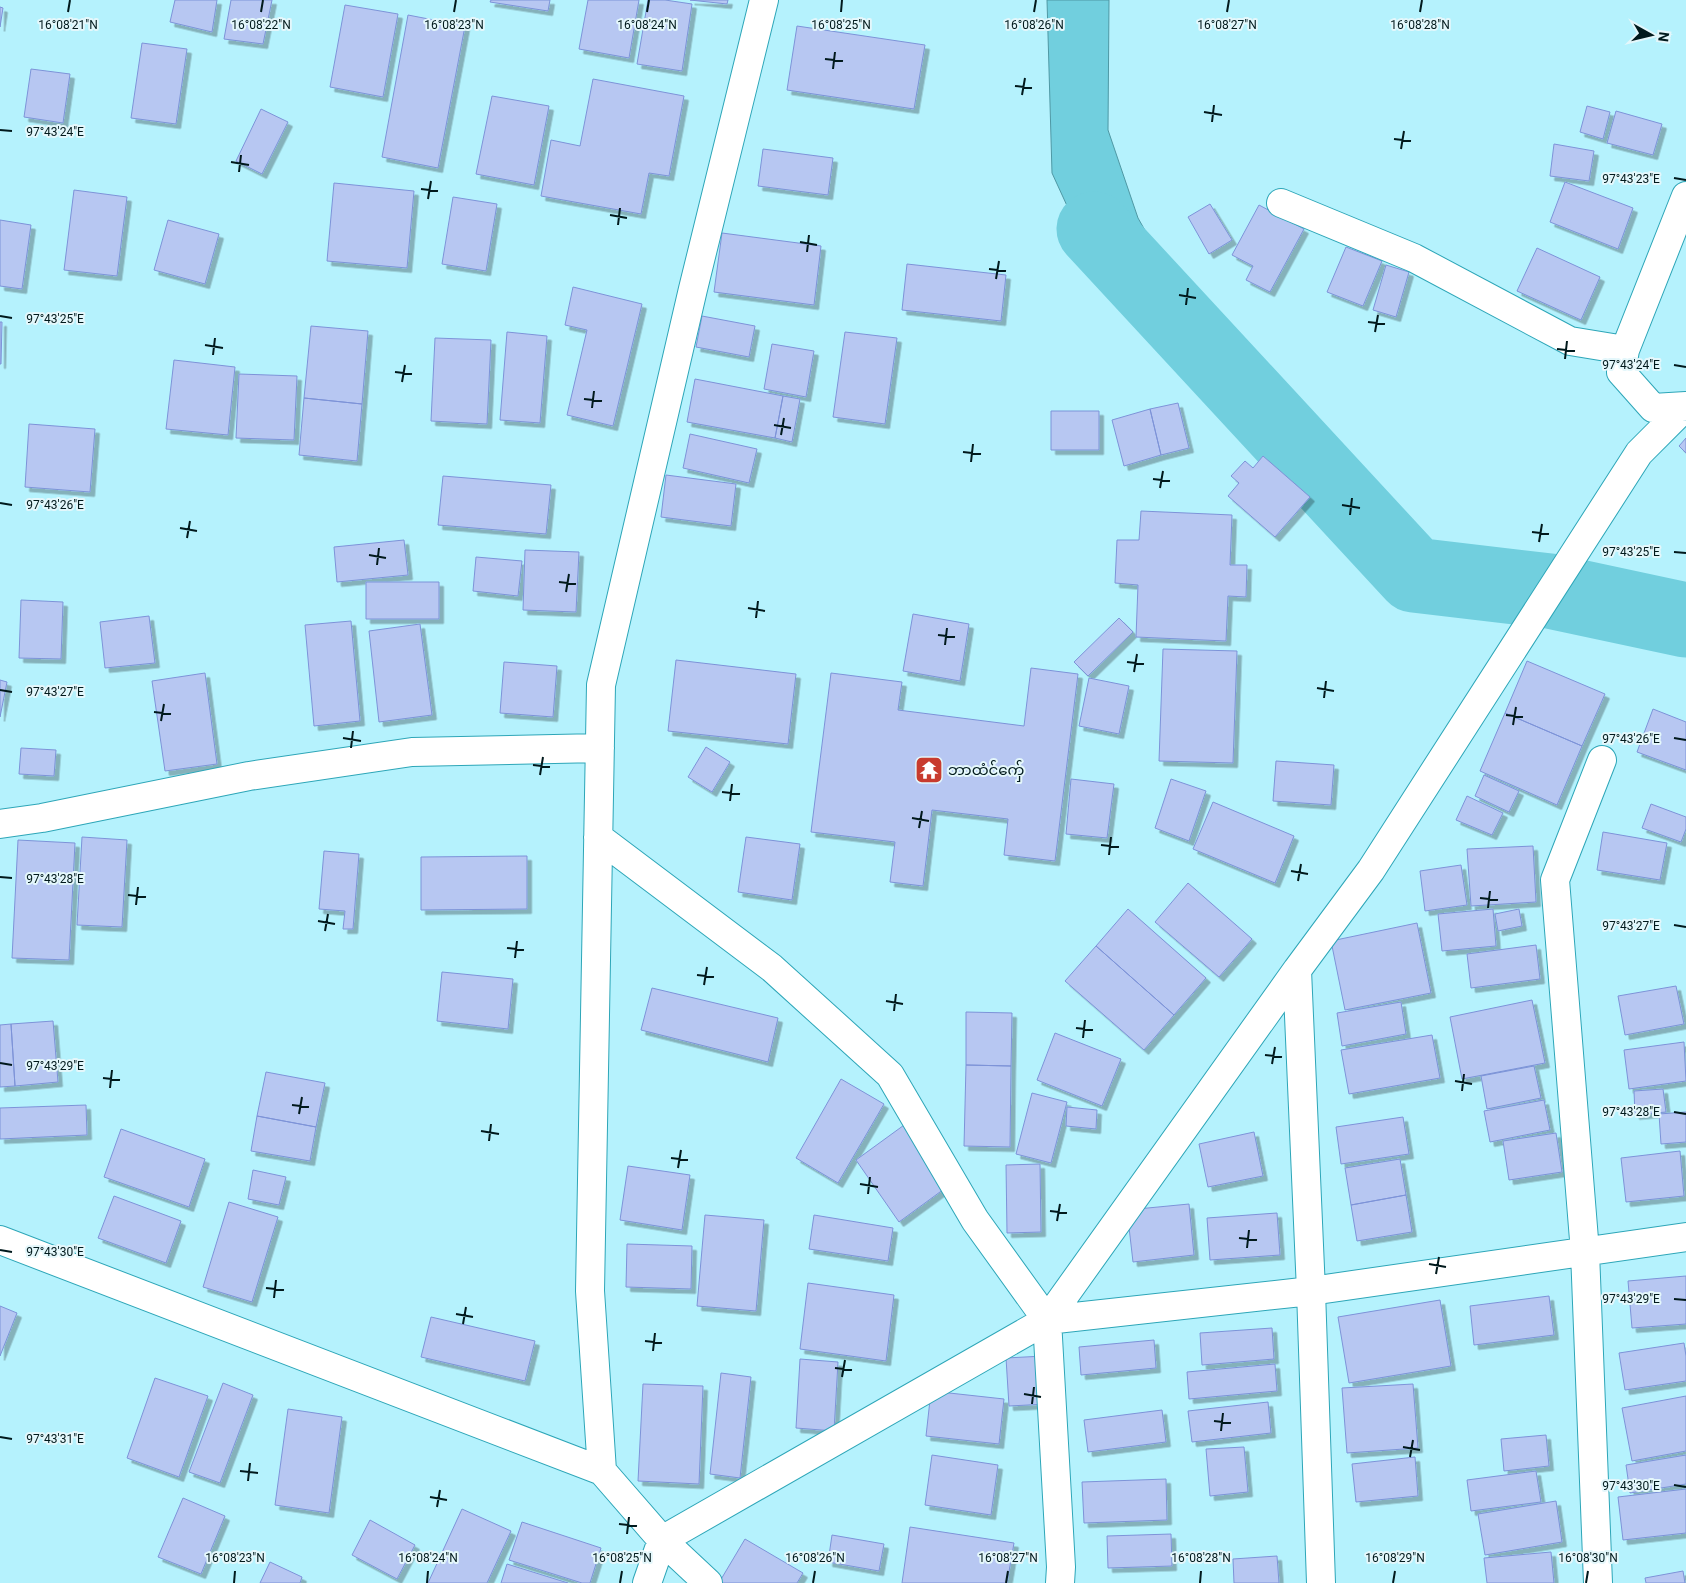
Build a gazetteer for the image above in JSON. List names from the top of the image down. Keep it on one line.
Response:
{"places":{"temple":["ဘာထံင်ကှ်ေ"]},"north":"right","coordinates":["16°08'21\"N","16°08'22\"N","16°08'23\"N","16°08'24\"N","16°08'25\"N","16°08'26\"N","16°08'27\"N","16°08'28\"N","97°43'24\"E","97°43'23\"E","97°43'25\"E","97°43'26\"E","97°43'27\"E","97°43'28\"E","97°43'29\"E","97°43'30\"E","97°43'31\"E","16°08'29\"N","16°08'30\"N"]}
